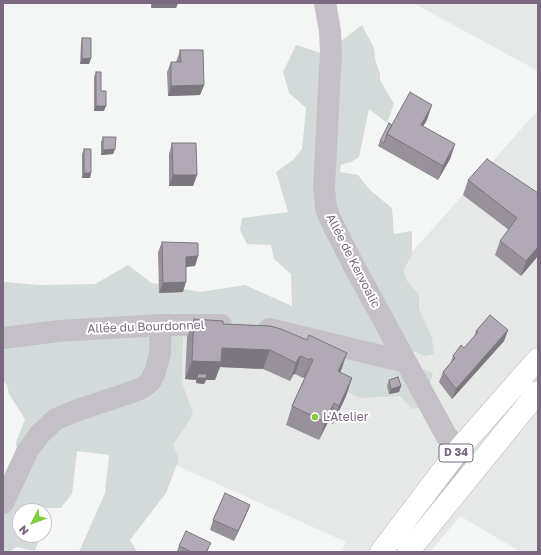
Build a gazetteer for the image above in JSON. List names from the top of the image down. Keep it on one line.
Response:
{"streets":{"main road":["D 34"],"street":["Allée de Kervoalic","Allée du Bourdonnel"]},"crossings":[["Allée de Kervoalic","Allée du Bourdonnel"],["Allée de Kervoalic","D 34"]],"places":["L'Atelier"],"north":"bottom left"}
